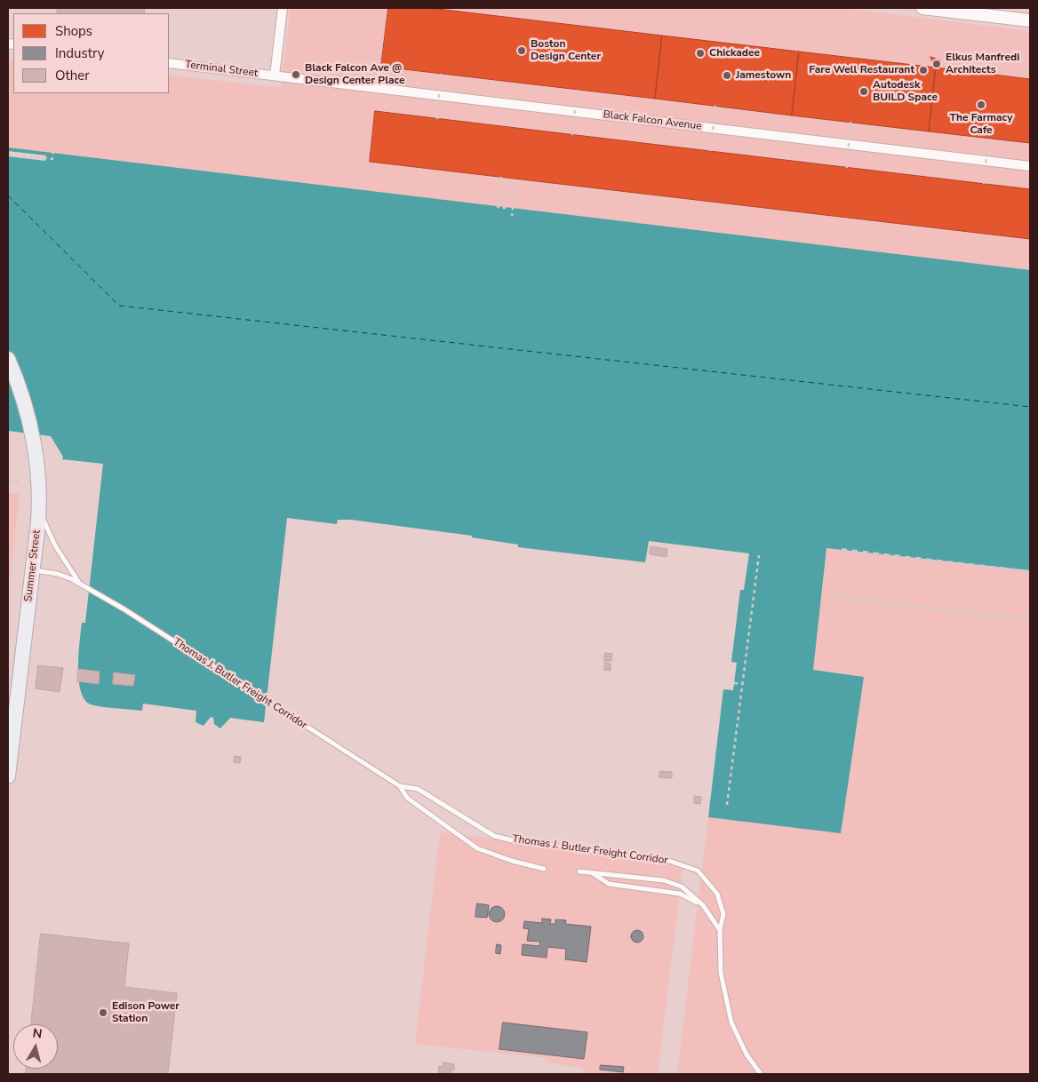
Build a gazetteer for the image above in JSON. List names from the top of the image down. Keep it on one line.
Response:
{"streets":{"main road":["Summer Street"],"street":["Terminal Street","Black Falcon Avenue"],"lane":["Thomas J. Butler Freight Corridor"]},"crossings":[["Terminal Street","Black Falcon Avenue"],["Summer Street","Thomas J. Butler Freight Corridor"]],"places":["Boston Design Center","Chickadee","Elkus Manfredi Architects","Fare Well Restaurant","Black Falcon Ave @ Design Center Place","Jamestown","Autodesk BUILD Space","The Farmacy Cafe","Edison Power Station"],"legend":["Shops","Industry","Other"],"north":"top"}
